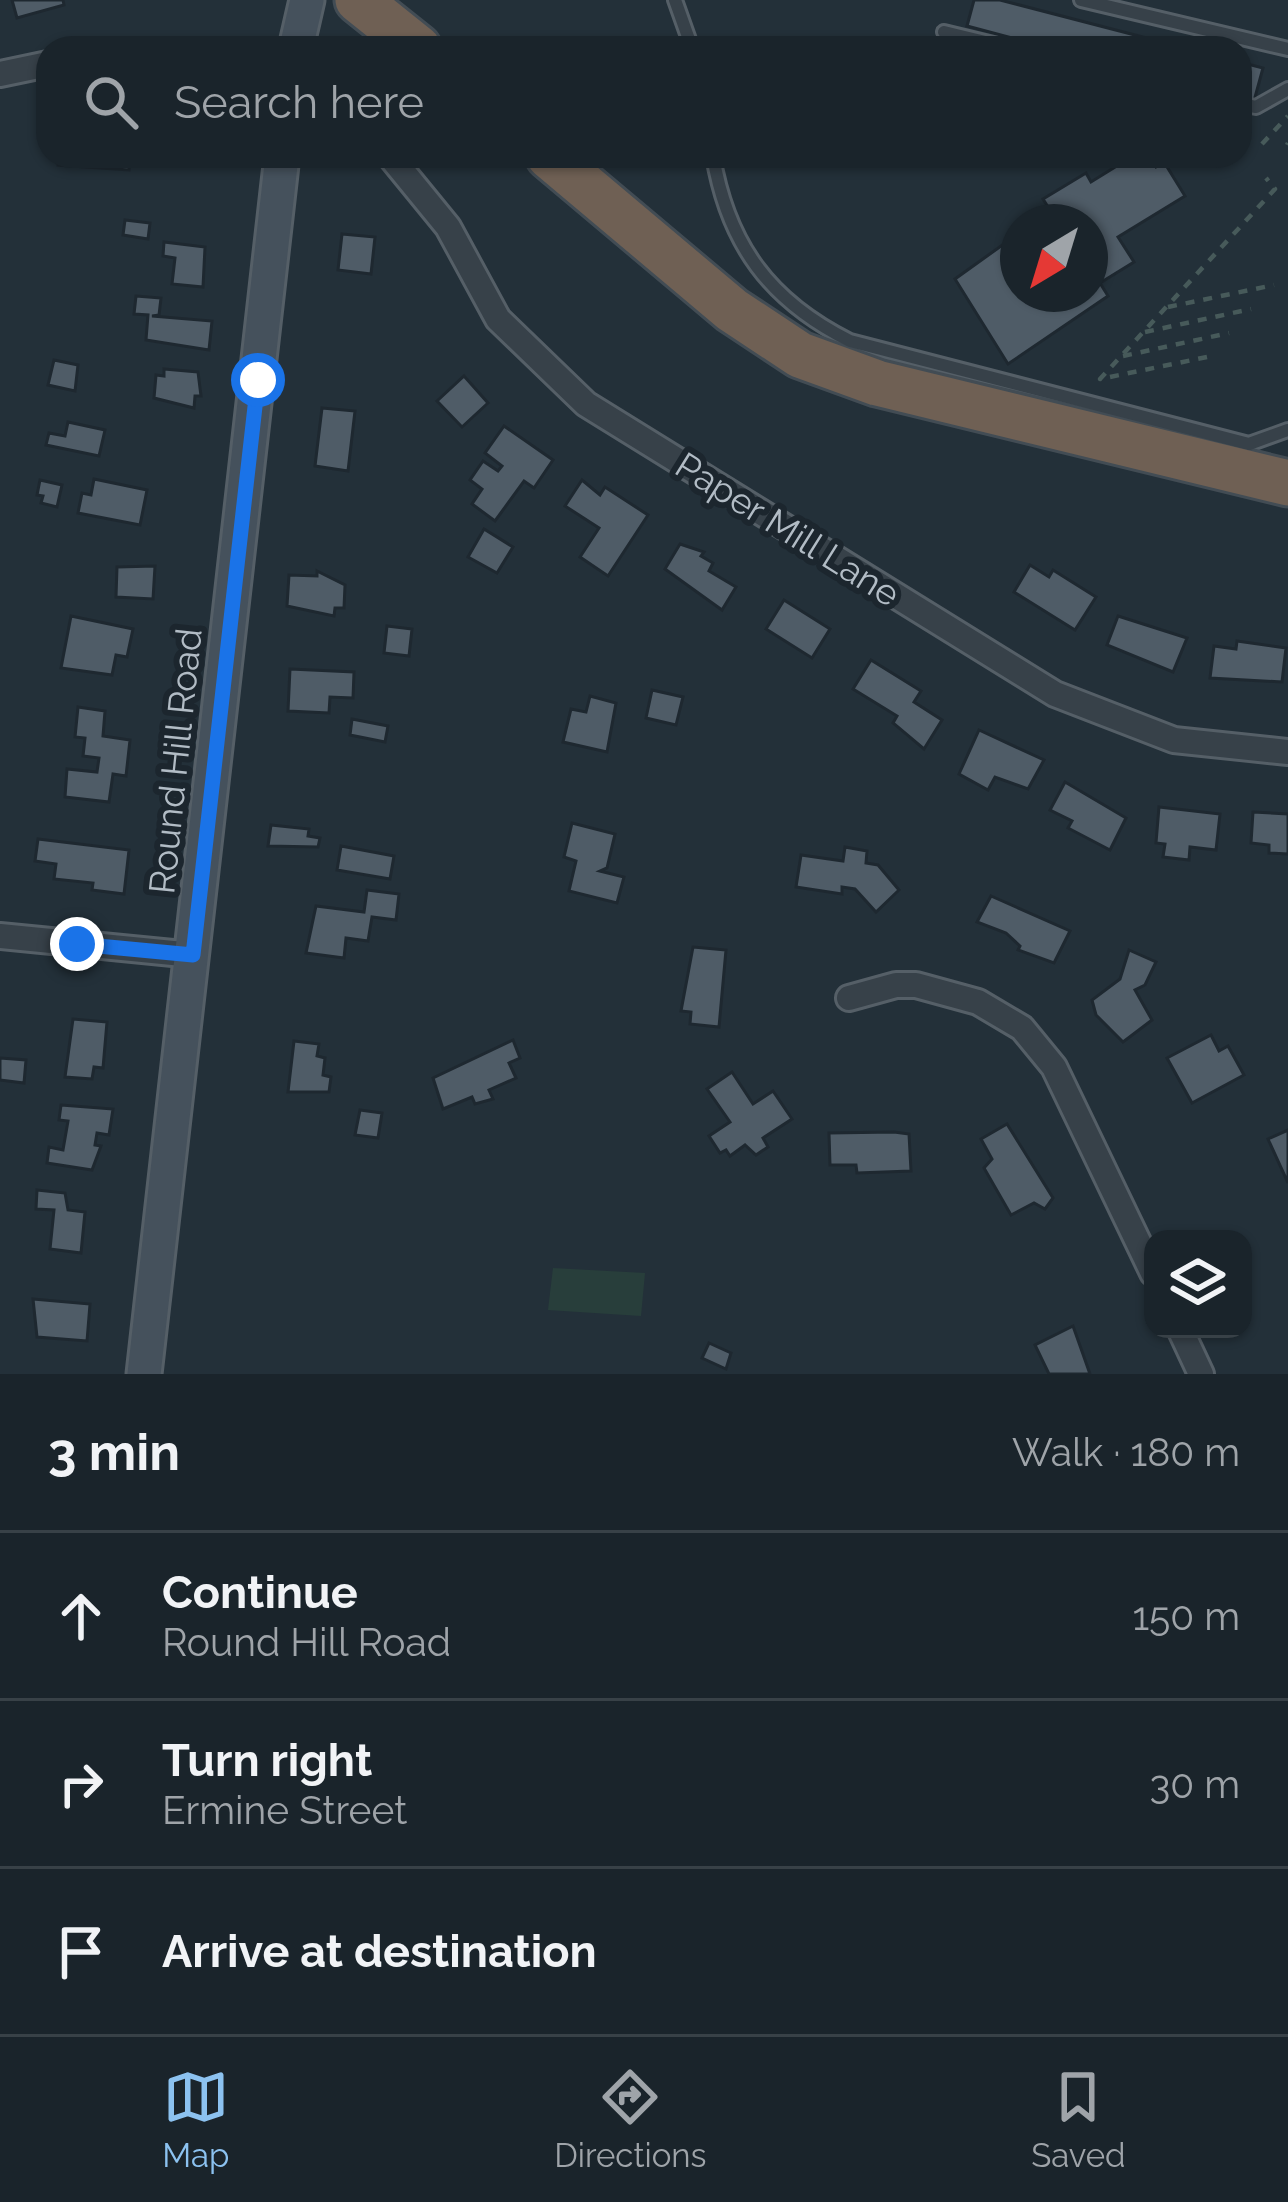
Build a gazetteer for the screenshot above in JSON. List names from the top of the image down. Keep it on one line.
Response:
{"streets":{"main road":["Round Hill Road"],"street":["Paper Mill Lane"]},"north":"bottom left","page":{"search":"Search here","heading":["3 min","Walk · 180 m"],"list":[["Continue","Round Hill Road","150 m"],["Turn right","Ermine Street","30 m"],"Arrive at destination"],"nav":["Map","Directions","Saved"]}}
